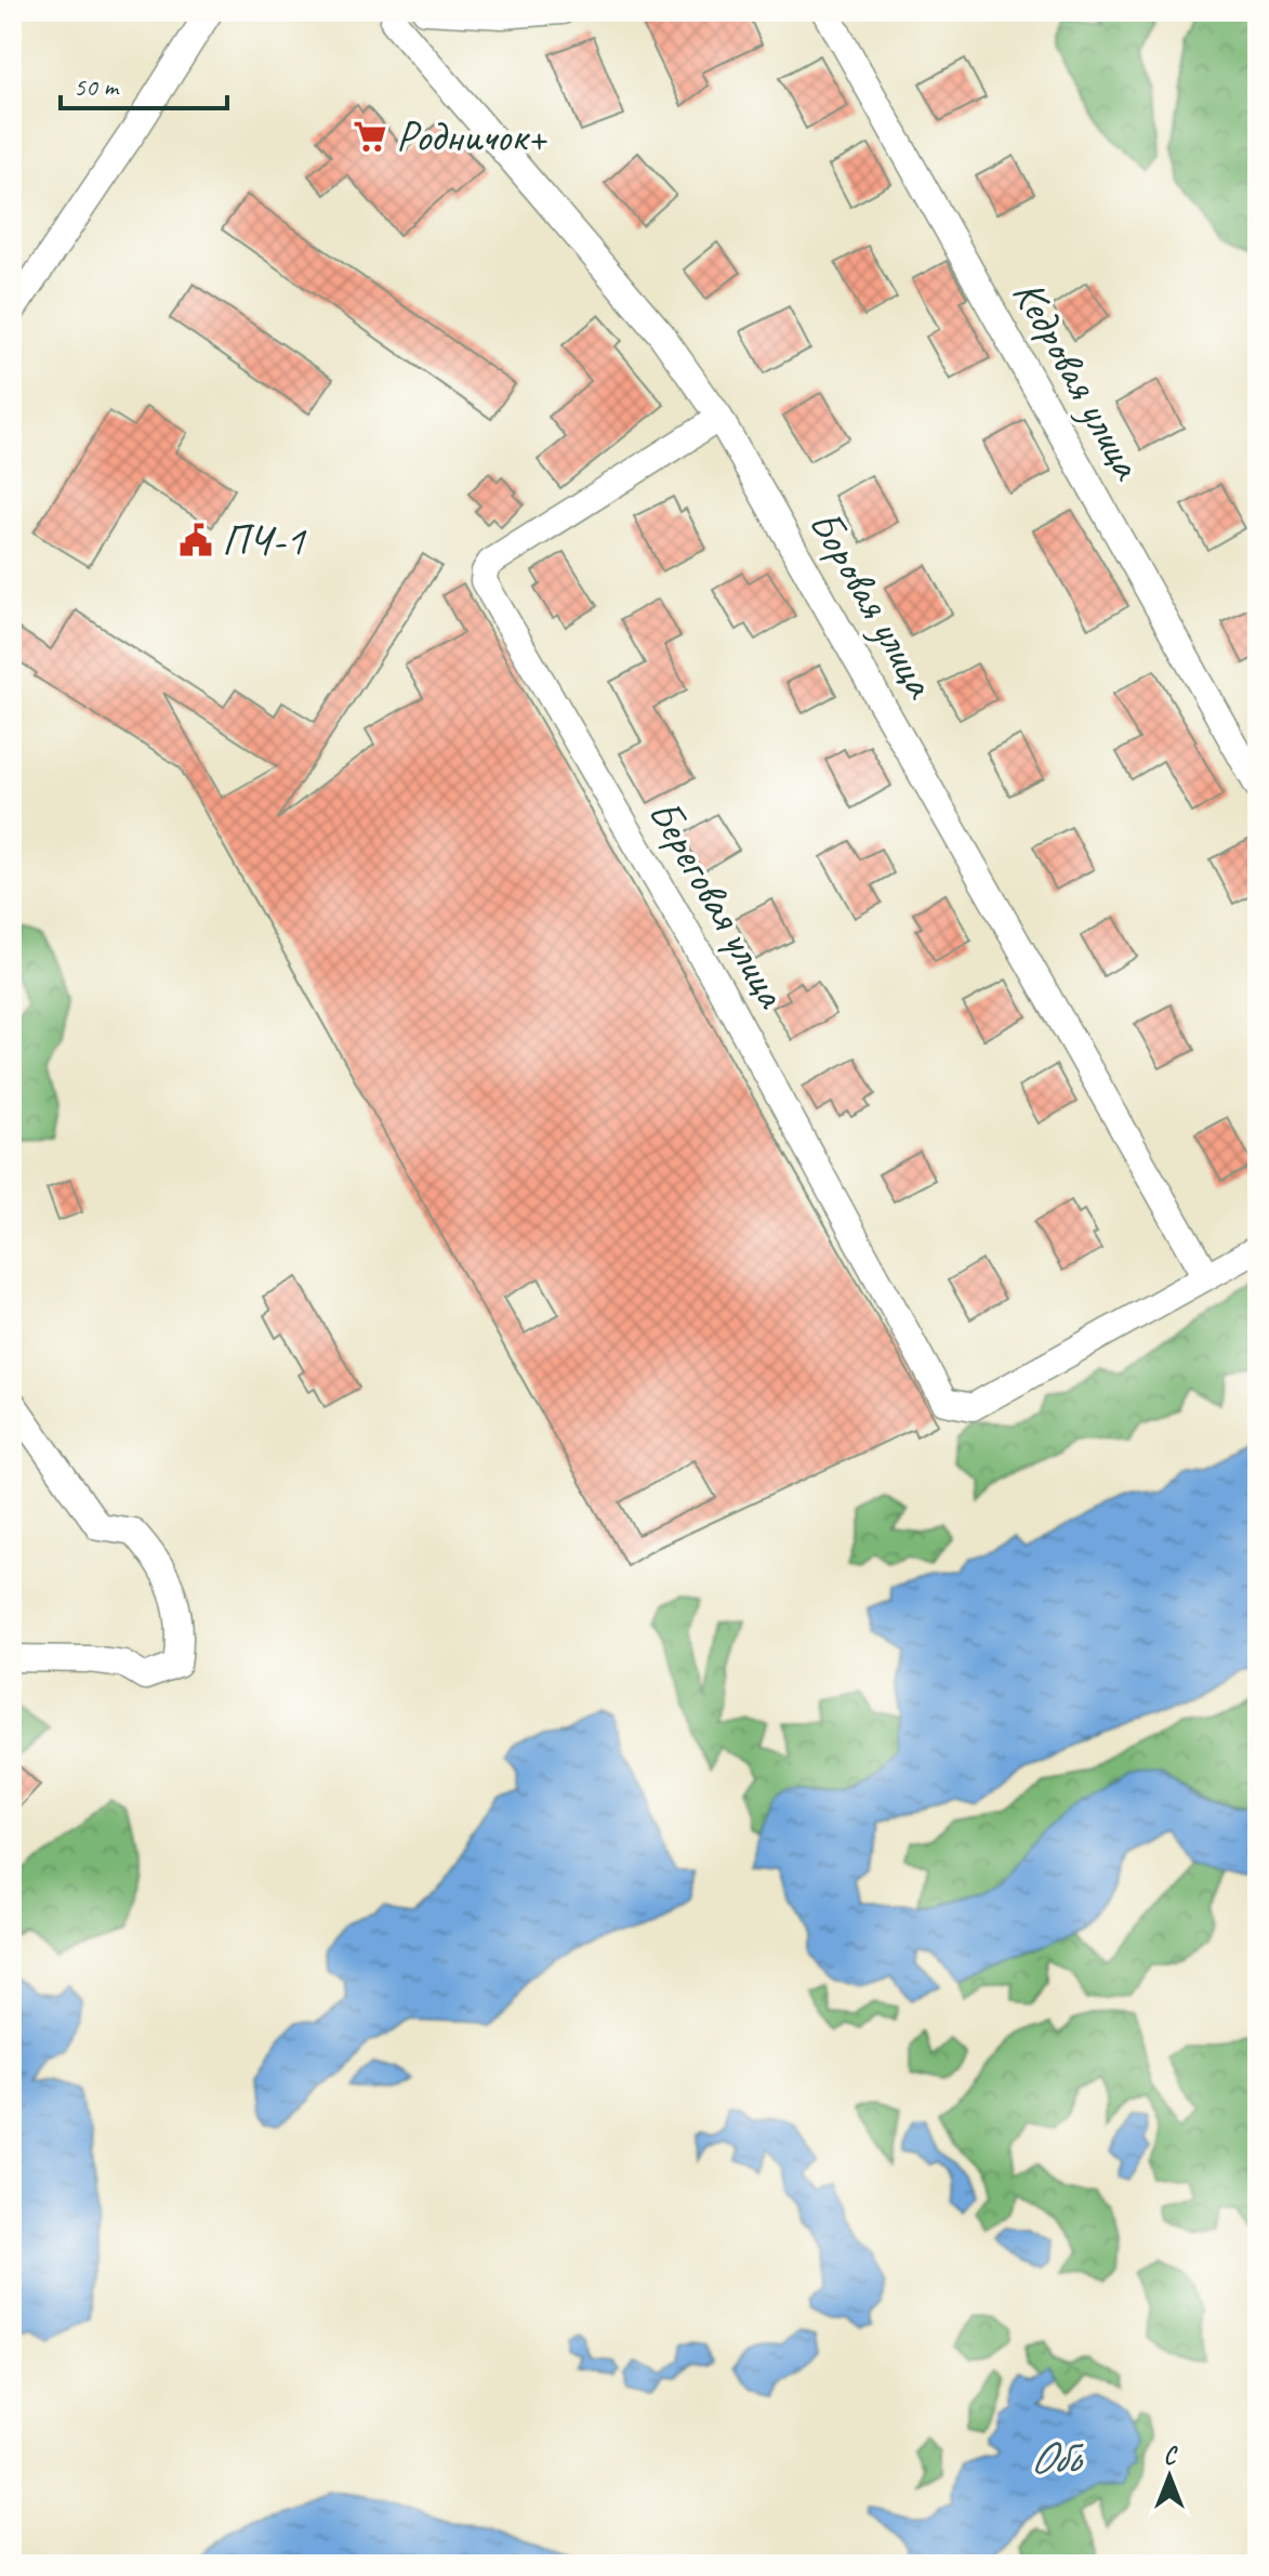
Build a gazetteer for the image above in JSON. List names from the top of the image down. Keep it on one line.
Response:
{"streets":{"street":["Кедровая улица","Боровая улица","Береговая улица"]},"crossings":[["Боровая улица","Береговая улица"]],"water":["Обь"],"places":{"supermarket":["Родничок+"],"public building":["ПЧ-1"]},"scale_bar":"50 m","north":"top"}
